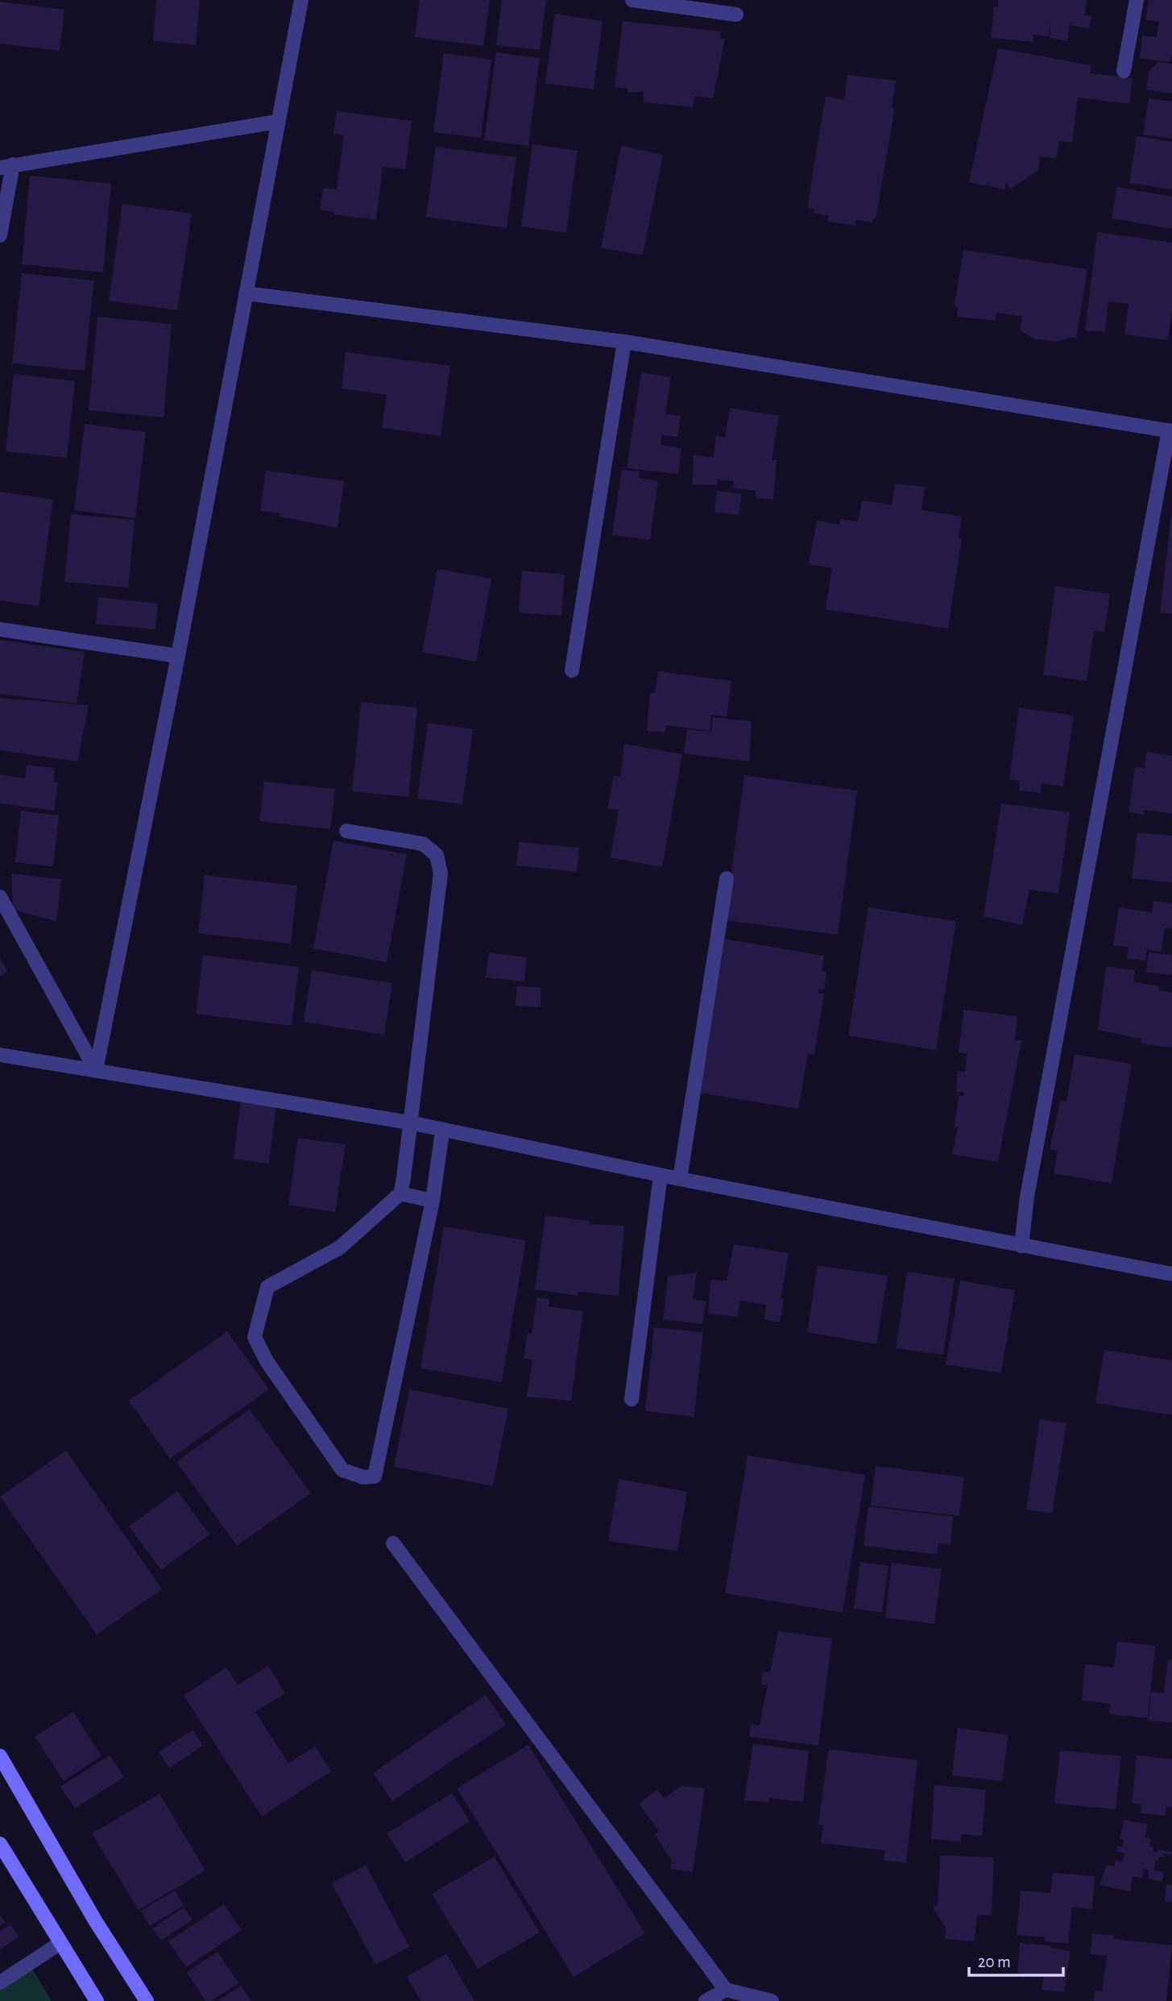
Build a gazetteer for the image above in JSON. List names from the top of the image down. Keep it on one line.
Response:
{"scale_bar":"20 m"}
